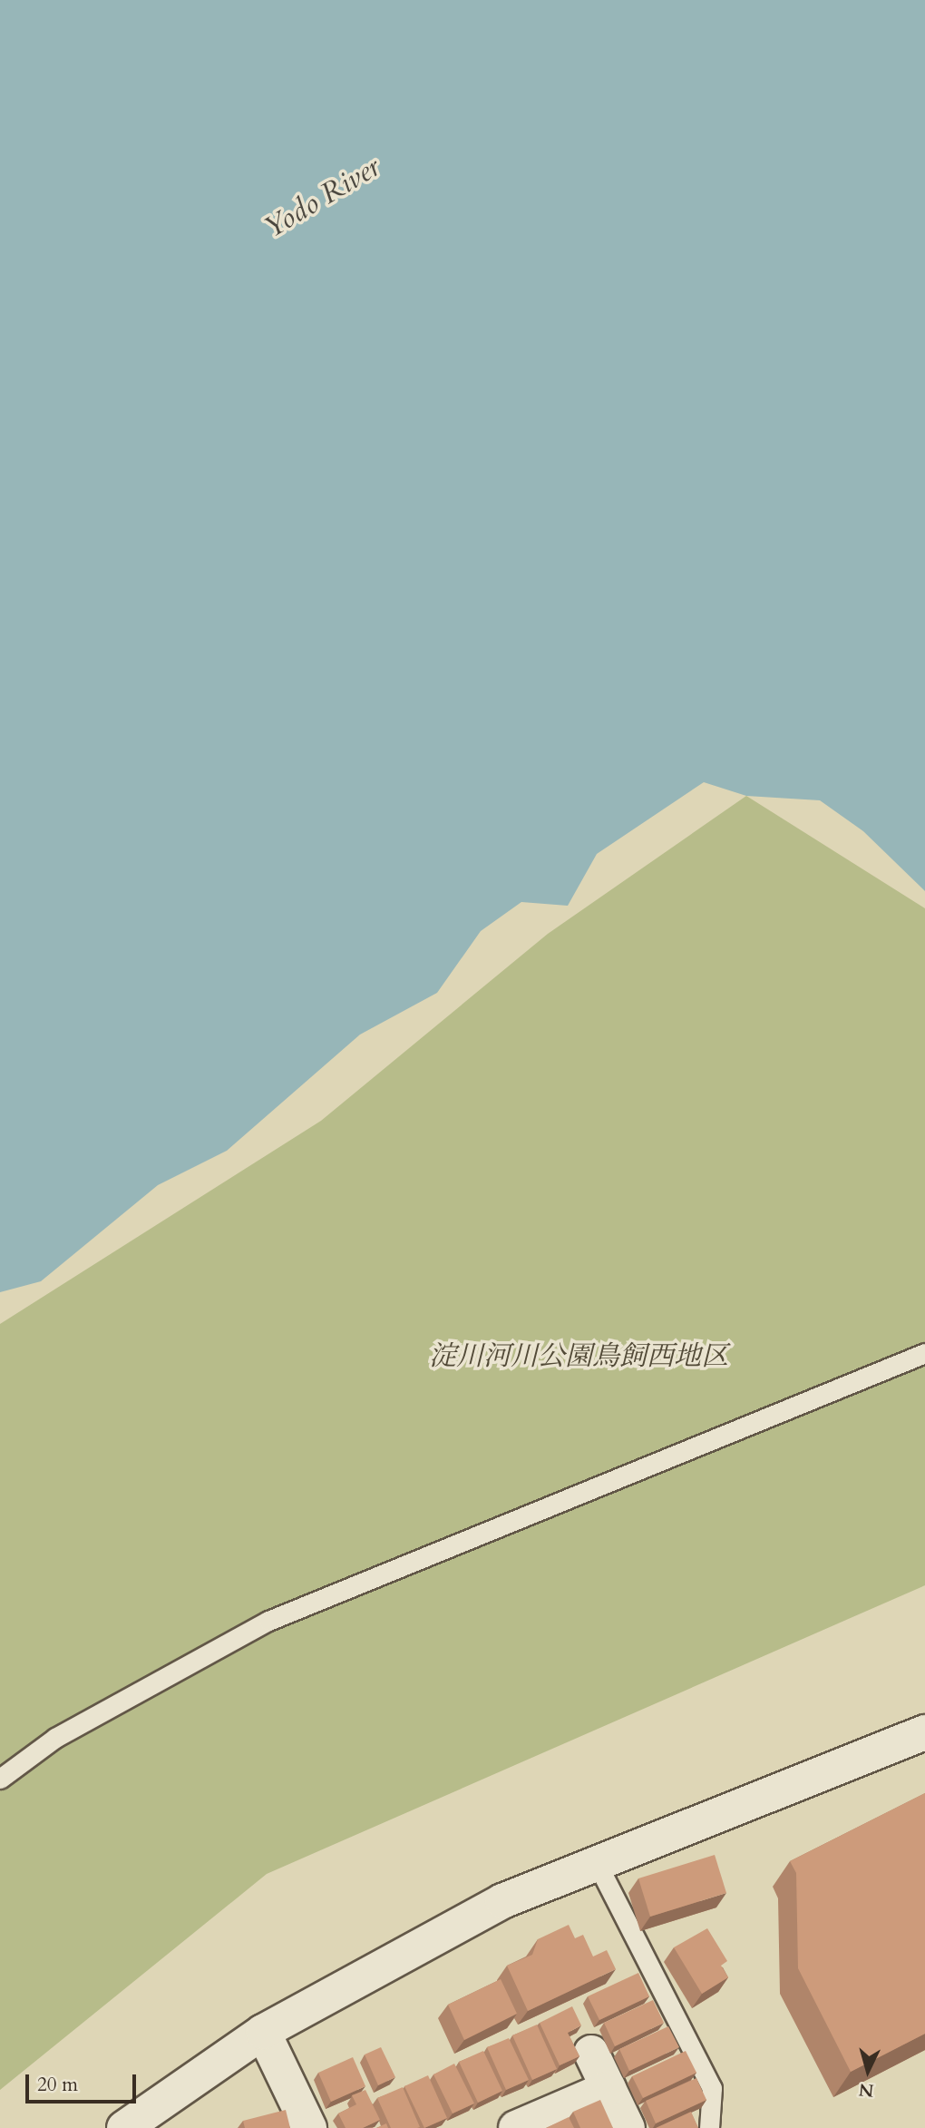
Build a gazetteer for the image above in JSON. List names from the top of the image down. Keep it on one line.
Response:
{"water":["Yodo River"],"parks":["淀川河川公園鳥飼西地区"],"scale_bar":"20 m","north":"bottom"}
